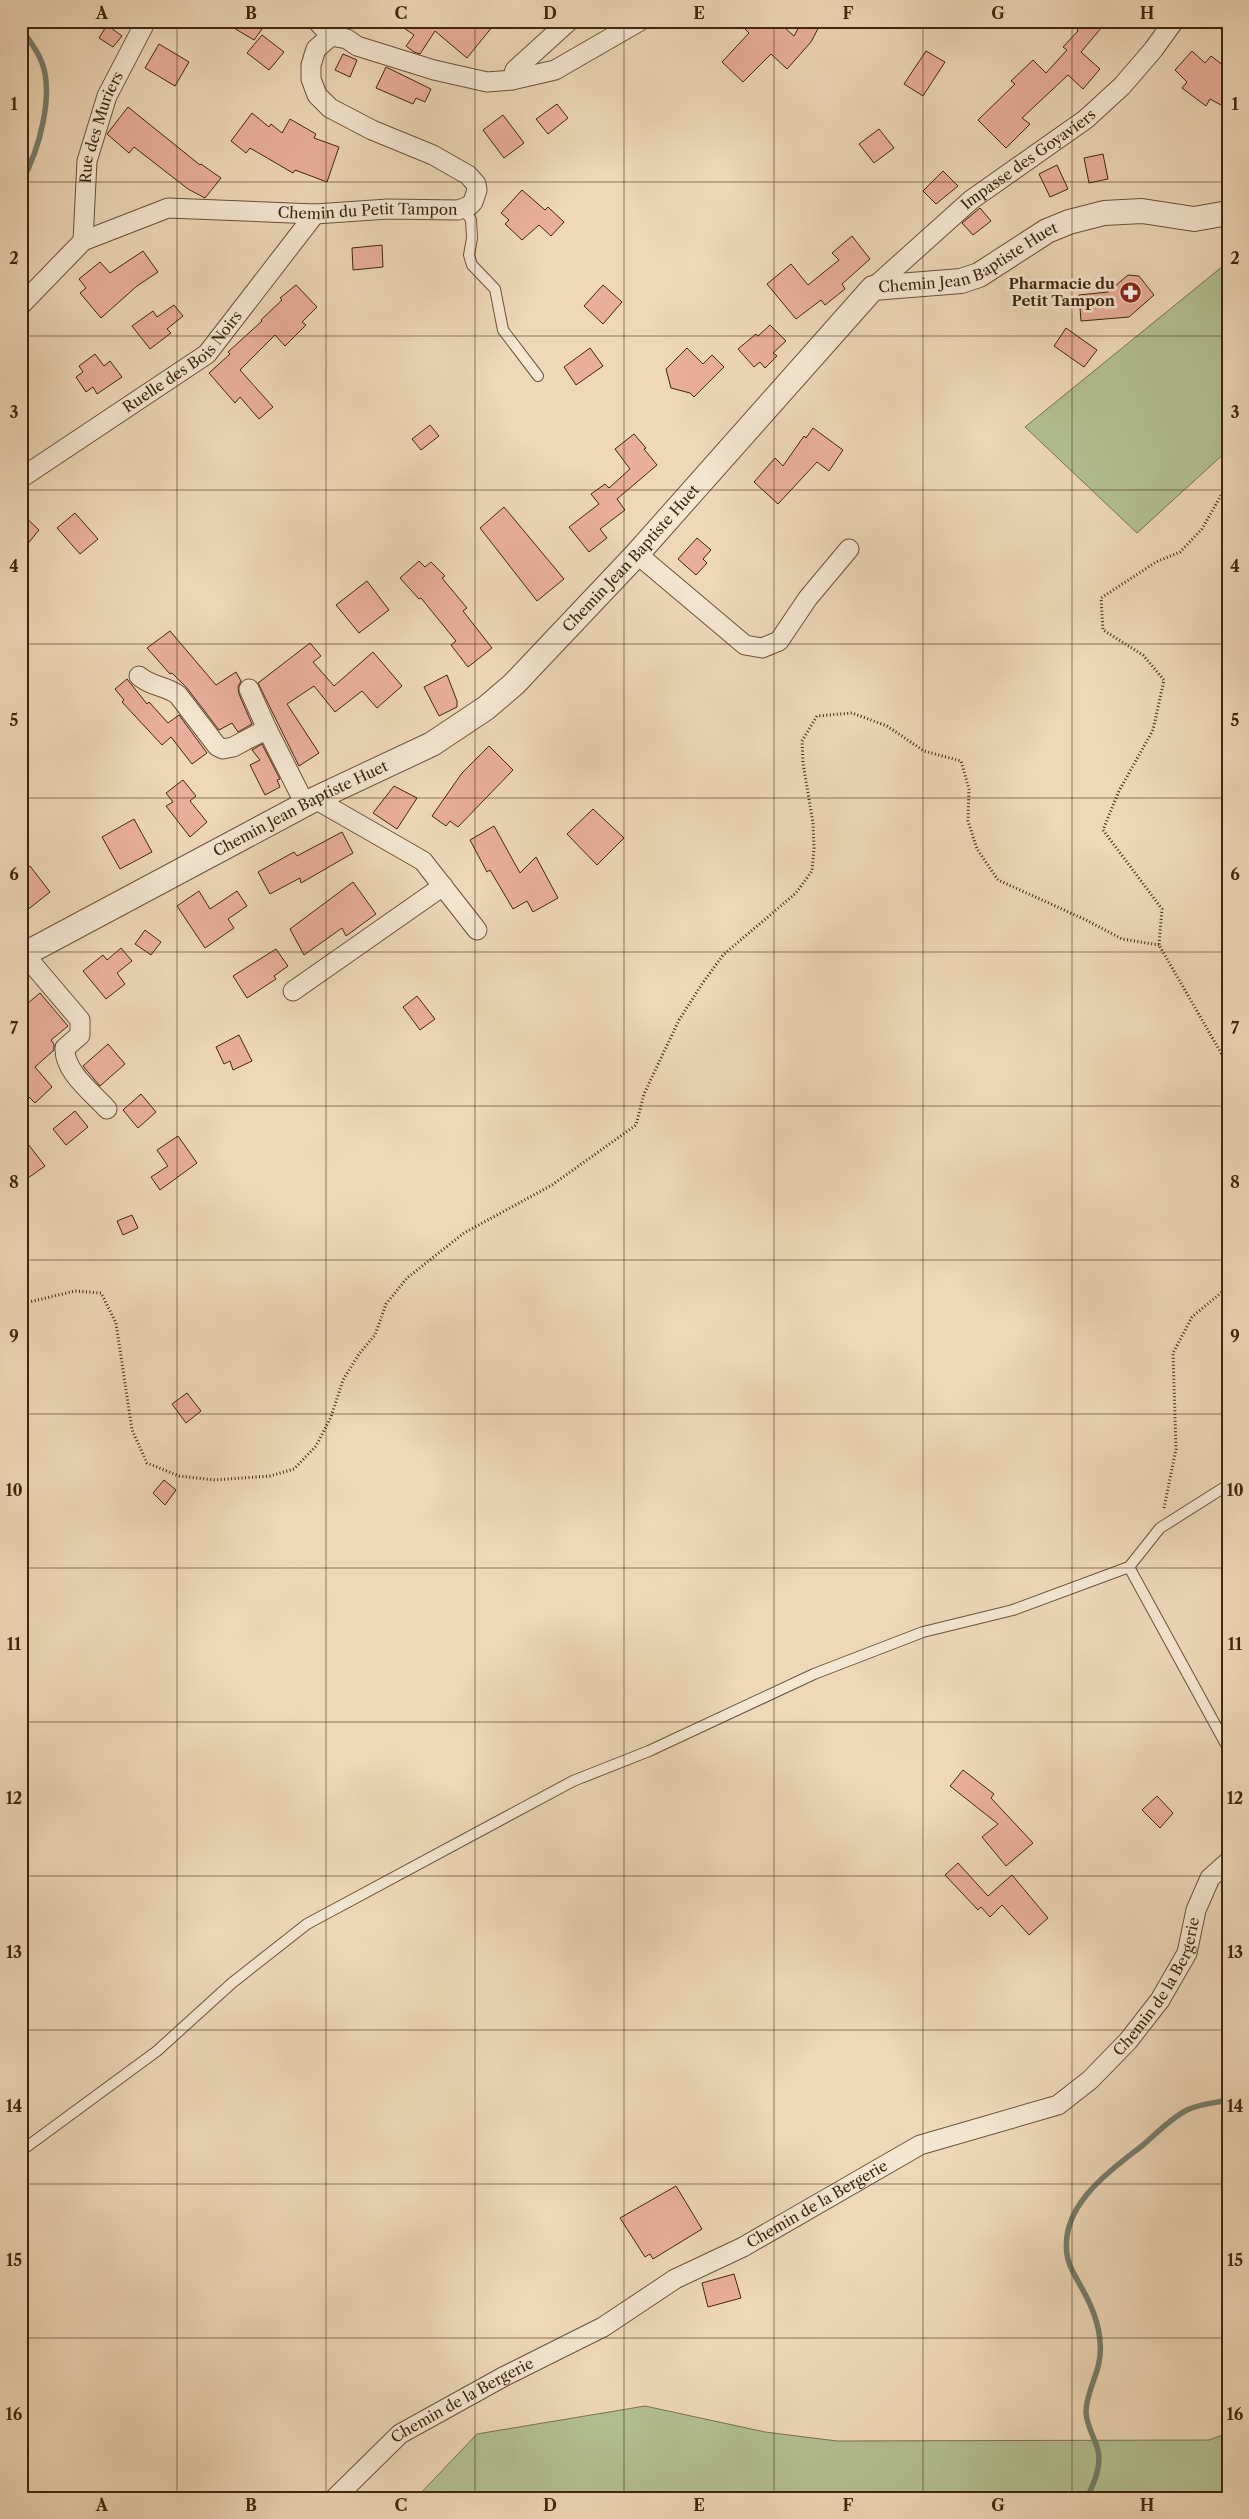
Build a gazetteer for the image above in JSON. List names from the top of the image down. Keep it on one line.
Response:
{"streets":{"street":["Rue des Muriers","Impasse des Goyaviers","Chemin du Petit Tampon","Chemin Jean Baptiste Huet","Ruelle des Bois Noirs","Chemin de la Bergerie"]},"crossings":[["Rue des Muriers","Chemin du Petit Tampon"],["Impasse des Goyaviers","Chemin Jean Baptiste Huet"],["Chemin du Petit Tampon","Ruelle des Bois Noirs"]],"places":{"pharmacy":["Pharmacie du Petit Tampon"]},"grid":{"columns":["A","B","C","D","E","F","G","H"],"rows":["1","2","3","4","5","6","7","8","9","10","11","12","13","14","15","16"]}}
